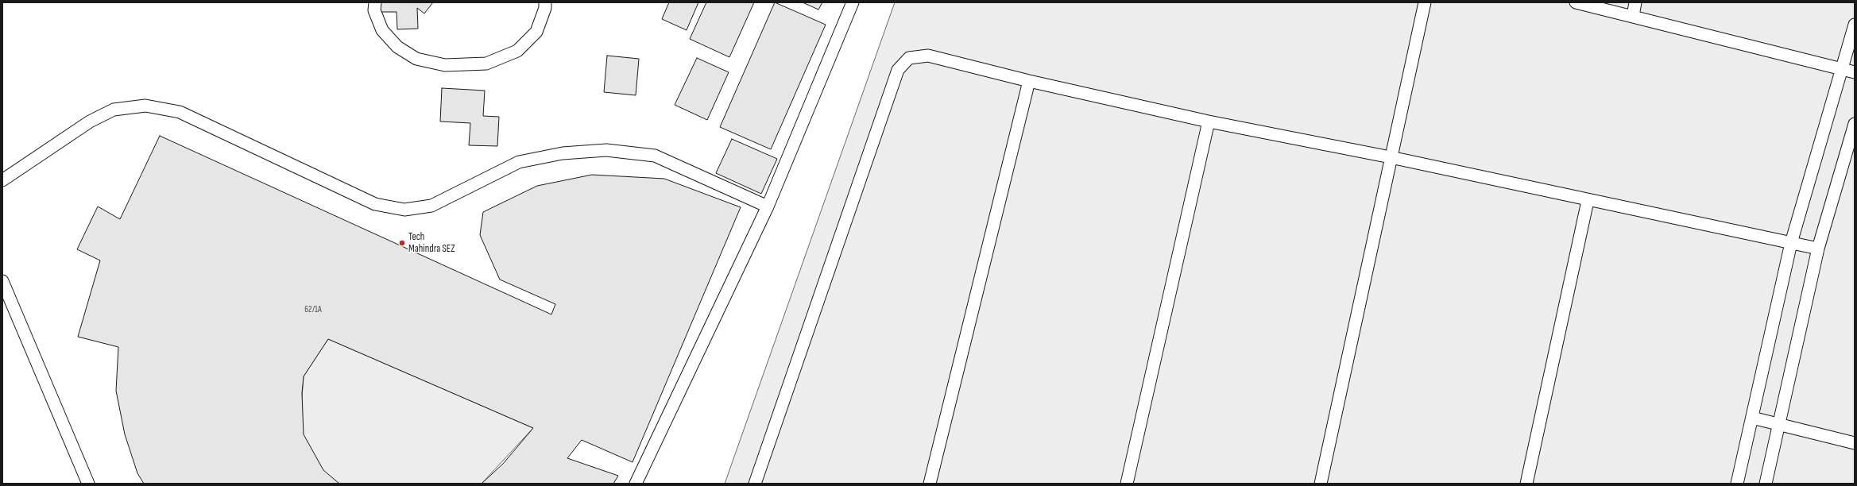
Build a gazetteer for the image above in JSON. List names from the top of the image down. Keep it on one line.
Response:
{"places":["Tech Mahindra SEZ"],"house_numbers":["62/1A"]}
